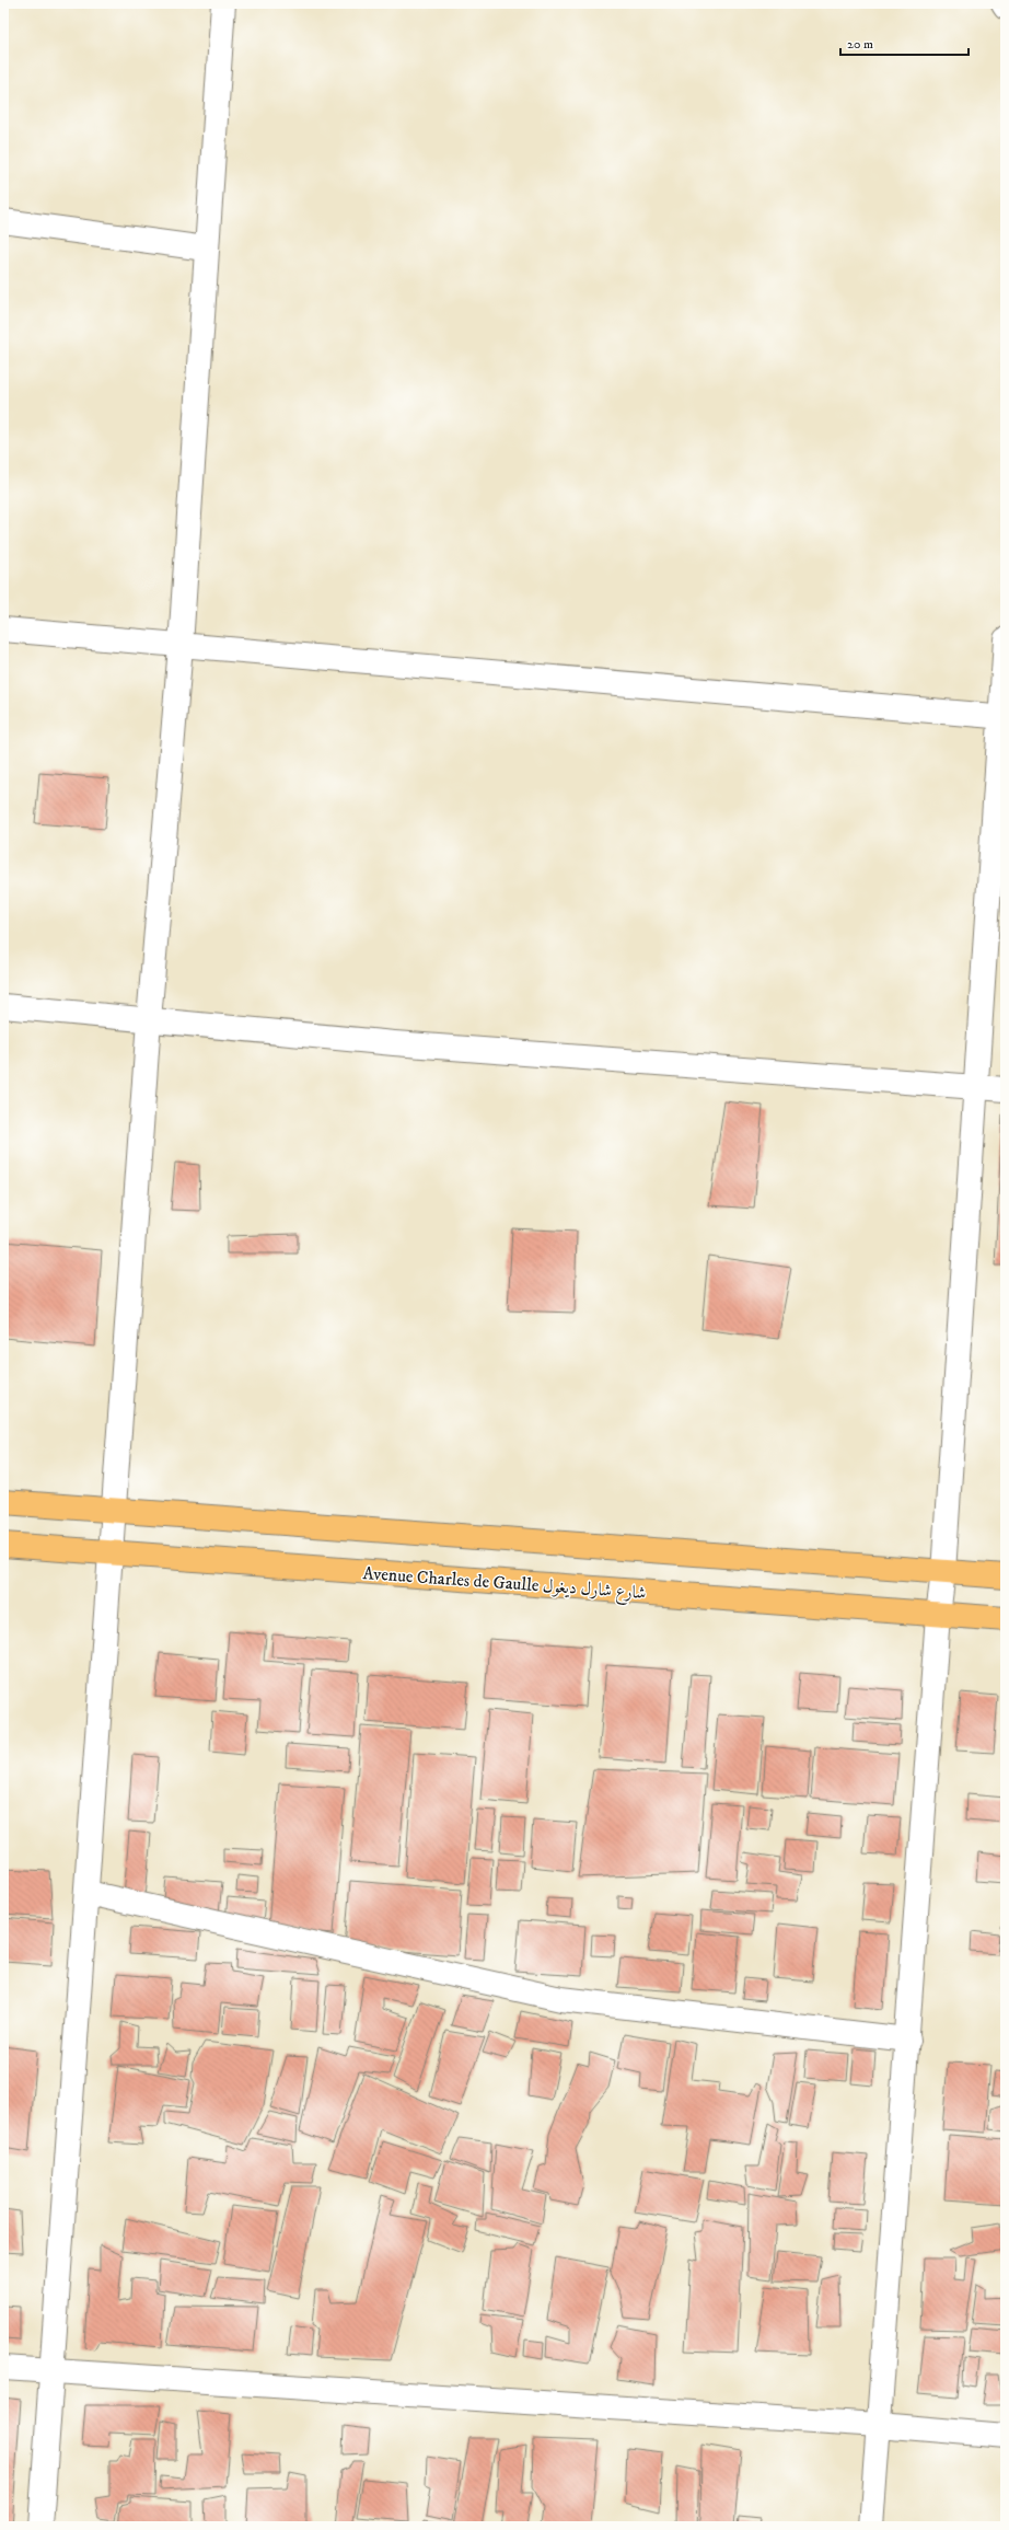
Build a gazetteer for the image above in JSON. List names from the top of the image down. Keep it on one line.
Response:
{"streets":{"main road":["Avenue Charles de Gaulle شارع شارل ديغول"]},"scale_bar":"20 m"}
